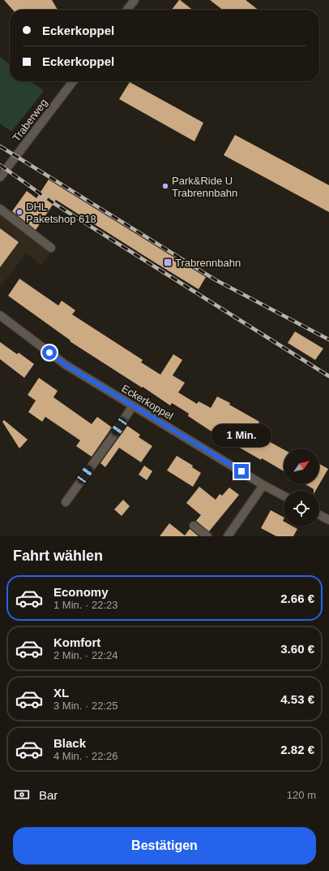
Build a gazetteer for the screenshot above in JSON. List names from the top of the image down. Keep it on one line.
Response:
{"streets":{"street":["Traberweg","Eckerkoppel"]},"places":{"other":["Park&Ride U Trabrennbahn","DHL Paketshop 618"],"transit":["Trabrennbahn"]},"north":"top right","page":{"banner":["Eckerkoppel","Eckerkoppel"],"bubble":"1 Min.","heading":"Fahrt wählen","list":[{"name":"Economy","note":"1 Min. · 22:23","value":"2.66 €"},{"name":"Komfort","note":"2 Min. · 22:24","value":"3.60 €"},{"name":"XL","note":"3 Min. · 22:25","value":"4.53 €"},{"name":"Black","note":"4 Min. · 22:26","value":"2.82 €"}],"pay":["Bar","120 m"],"buttons":"Bestätigen"}}
